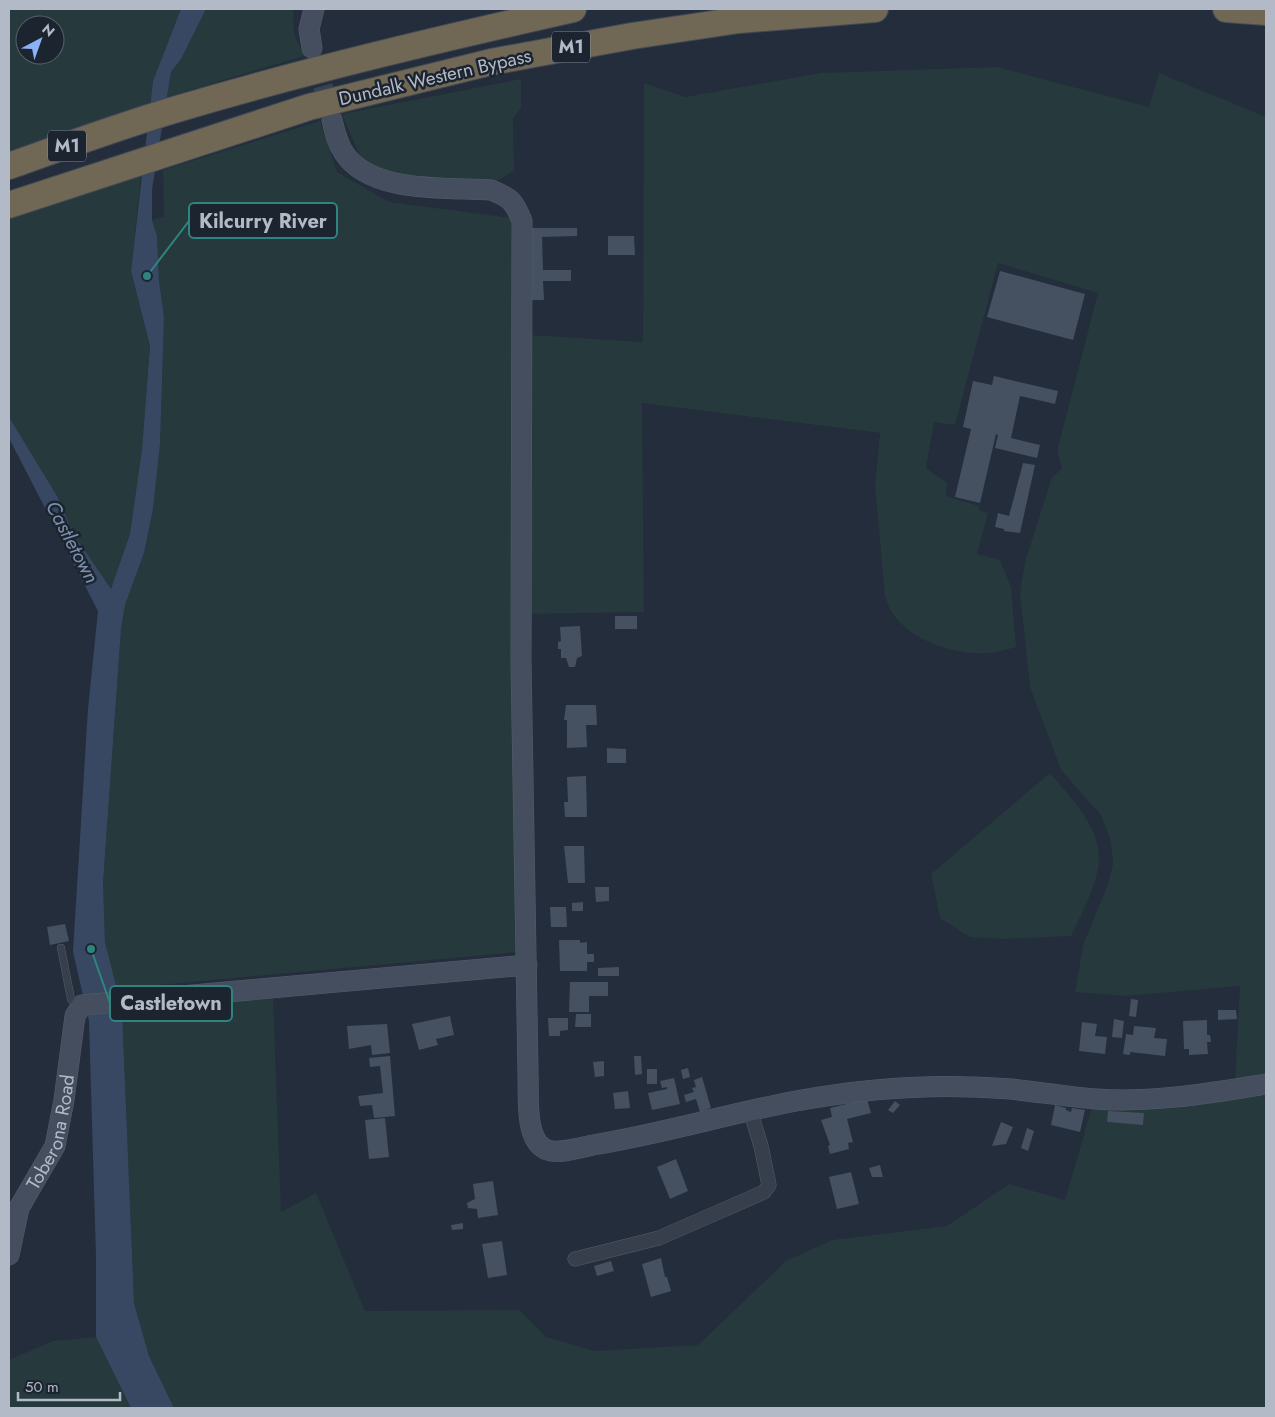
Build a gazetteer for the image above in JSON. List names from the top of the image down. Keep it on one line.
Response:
{"streets":{"highway":["M1","Dundalk Western Bypass"],"street":["Toberona Road"]},"water":["Castletown"],"places":["Kilcurry River","Castletown"],"scale_bar":"50 m","north":"top right"}
